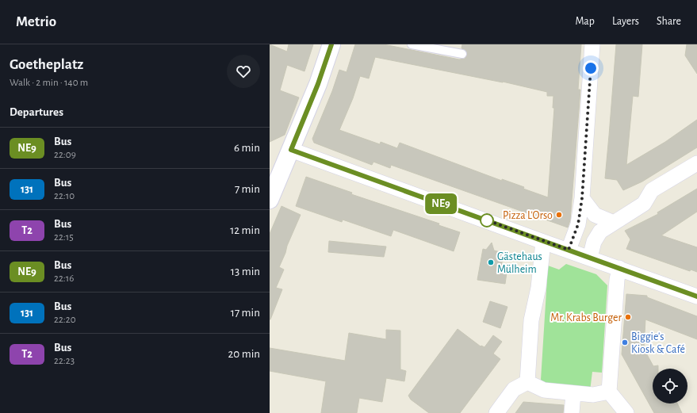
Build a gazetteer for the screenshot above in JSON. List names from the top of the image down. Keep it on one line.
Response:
{"places":["Pizza L'Orso","Gästehaus Mülheim","Mr. Krabs Burger","Biggie's Kiosk & Café"],"lines":["bus line NE9"],"page":{"header":"Metrio","nav":["Map","Layers","Share"],"heading":[["Goetheplatz","Walk · 2 min · 140 m"],"Departures"],"on_map":"NE9","list":[{"mark":"NE9","name":"Bus","note":"22:09","value":"6 min"},{"mark":"131","name":"Bus","note":"22:10","value":"7 min"},{"mark":"T2","name":"Bus","note":"22:15","value":"12 min"},{"mark":"NE9","name":"Bus","note":"22:16","value":"13 min"},{"mark":"131","name":"Bus","note":"22:20","value":"17 min"},{"mark":"T2","name":"Bus","note":"22:23","value":"20 min"}]}}
